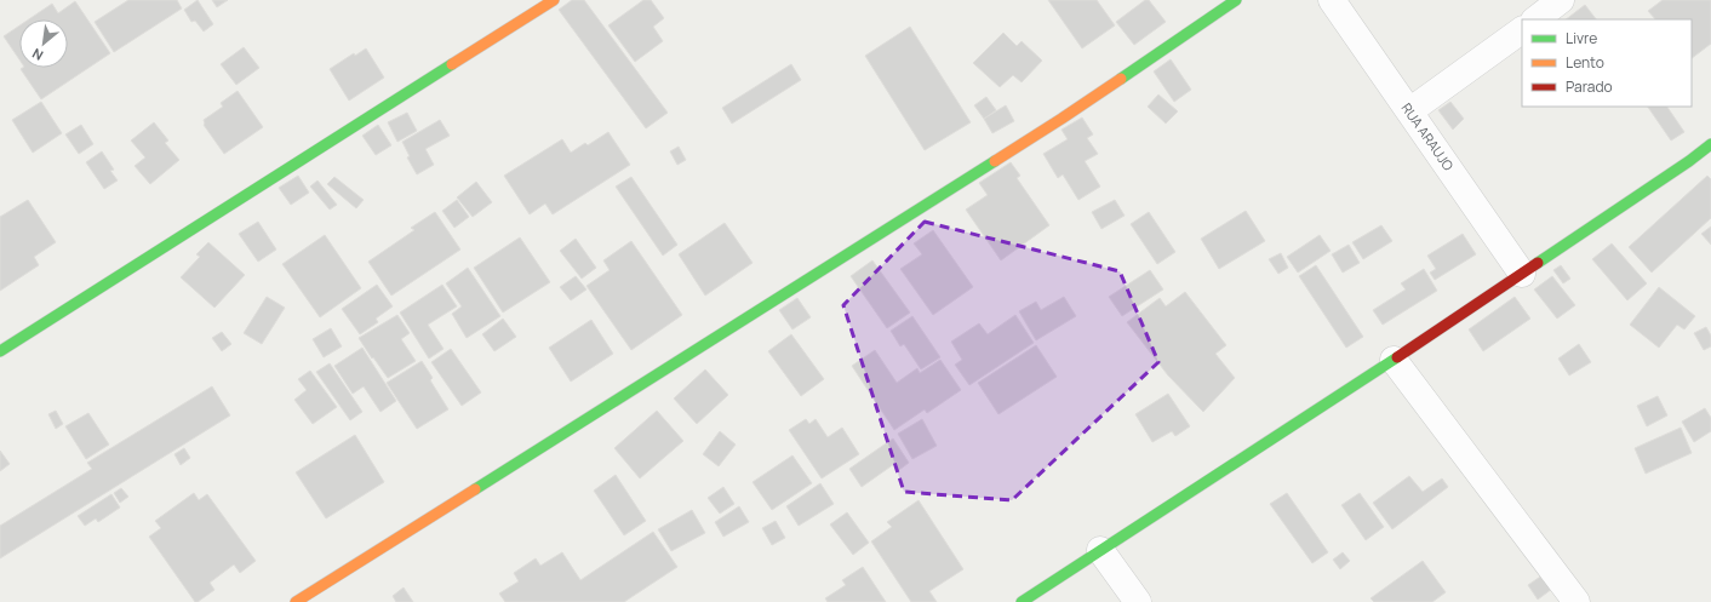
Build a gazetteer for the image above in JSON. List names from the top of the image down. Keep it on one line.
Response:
{"streets":{"street":["RUA ARAUJO"]},"legend":["Livre","Lento","Parado"],"north":"bottom left"}
